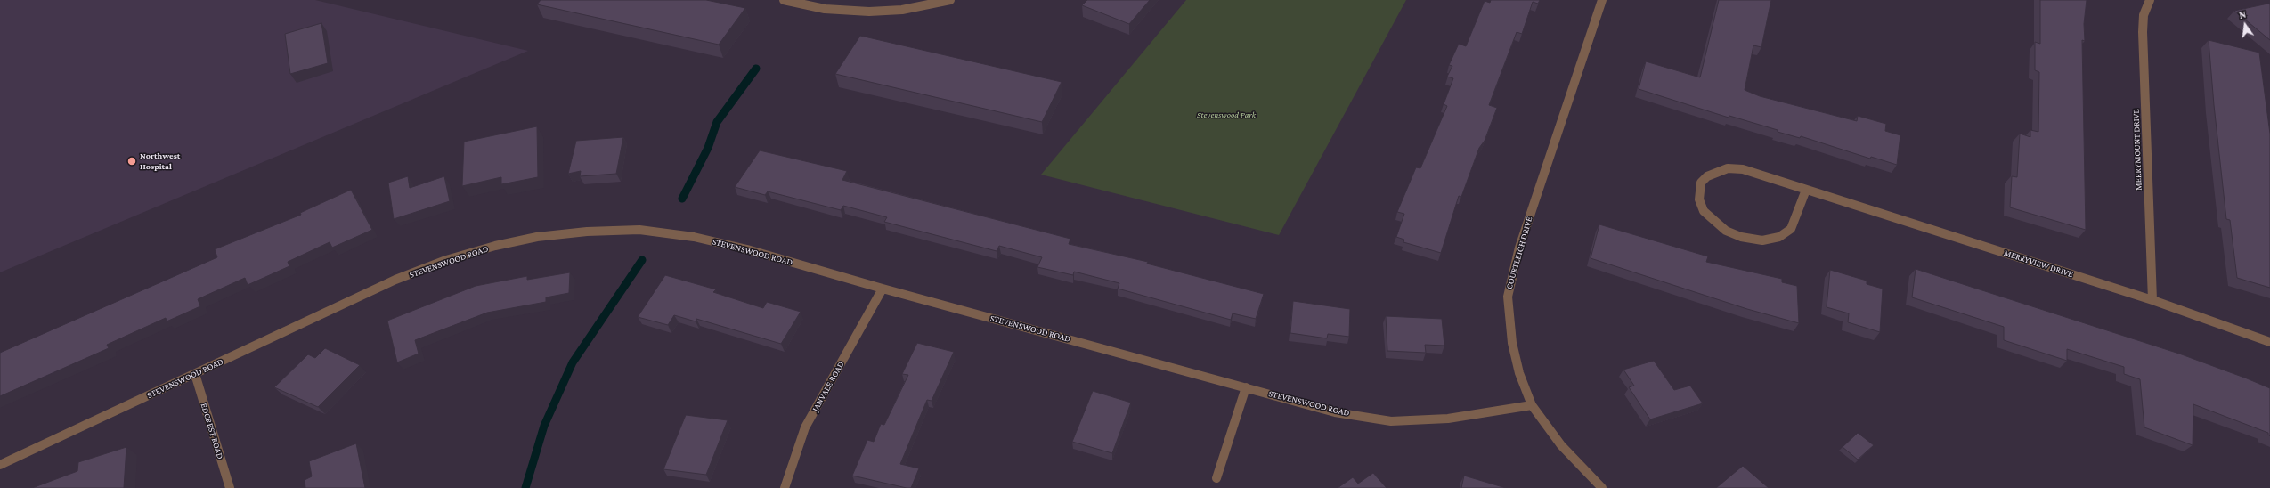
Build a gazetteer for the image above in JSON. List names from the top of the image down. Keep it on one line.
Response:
{"streets":{"street":["MERRYMOUNT DRIVE","STEVENSWOOD ROAD","COURTLEIGH DRIVE","MERRYVIEW DRIVE","JANVALE ROAD","EDCREST ROAD"]},"crossings":[["MERRYMOUNT DRIVE","MERRYVIEW DRIVE"],["STEVENSWOOD ROAD","COURTLEIGH DRIVE"],["STEVENSWOOD ROAD","JANVALE ROAD"],["STEVENSWOOD ROAD","EDCREST ROAD"]],"parks":["Stevenswood Park"],"places":["Northwest Hospital"],"north":"top"}
